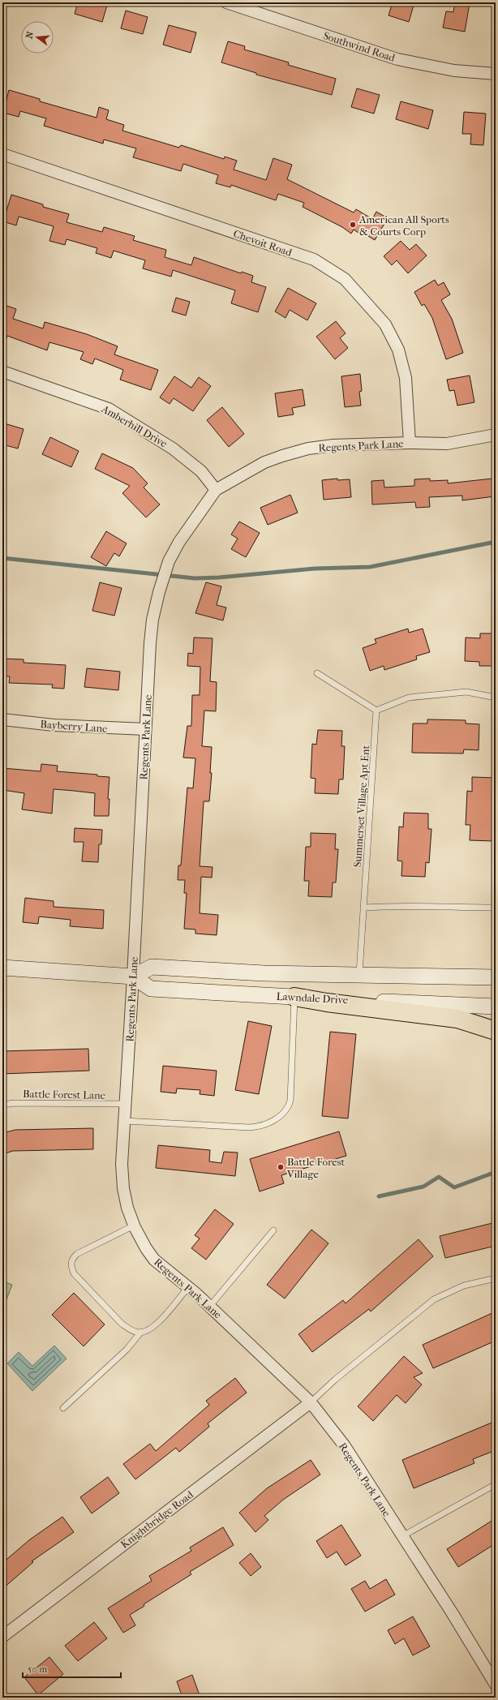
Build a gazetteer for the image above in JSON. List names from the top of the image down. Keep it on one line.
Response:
{"streets":{"main road":["Lawndale Drive"],"street":["Southwind Road","Chevoit Road","Amberhill Drive","Regents Park Lane","Bayberry Lane","Knightbridge Road"],"lane":["Summerset Village Apt Ent","Battle Forest Lane"]},"crossings":[["Chevoit Road","Regents Park Lane"],["Amberhill Drive","Regents Park Lane"],["Regents Park Lane","Bayberry Lane"],["Regents Park Lane","Lawndale Drive"],["Regents Park Lane","Battle Forest Lane"],["Regents Park Lane","Knightbridge Road"]],"places":["American All Sports & Courts Corp","Battle Forest Village"],"scale_bar":"50 m","north":"left"}
